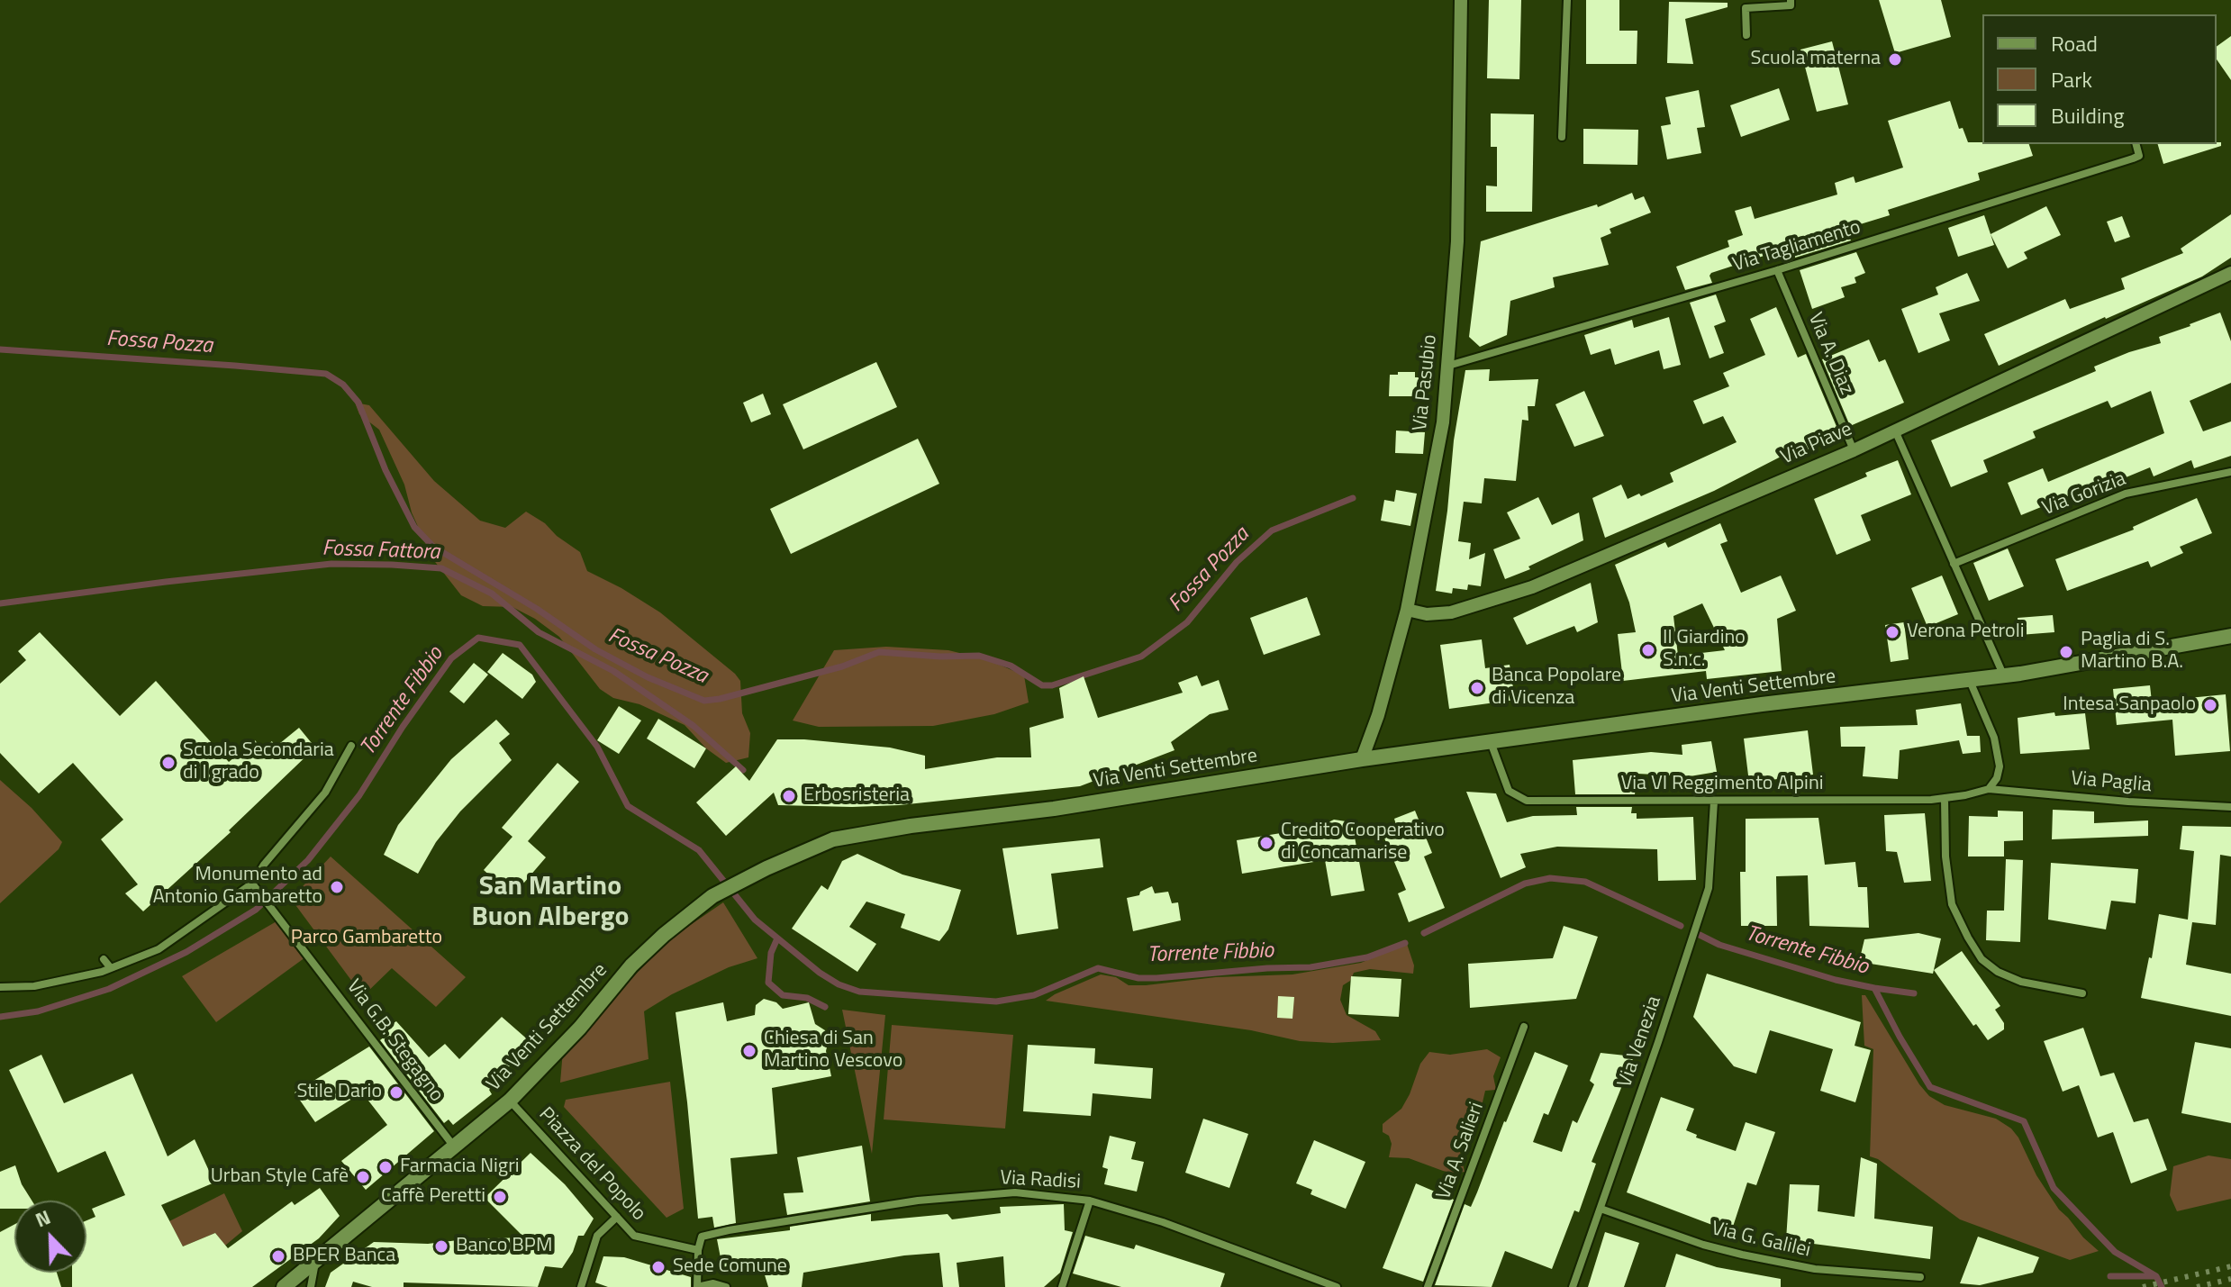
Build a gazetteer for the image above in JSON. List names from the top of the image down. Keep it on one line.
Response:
{"streets":{"main road":["Via Venti Settembre"],"street":["Via Tagliamento","Via A. Diaz","Via Pasubio","Via Piave","Via Gorizia","Via Paglia","Via VI Reggimento Alpini","Via G.B. Stegagno","Via Venezia","Via A. Salieri","Piazza del Popolo","Via Radisi","Via G. Galilei"]},"crossings":[["Via Tagliamento","Via A. Diaz"],["Via Tagliamento","Via Pasubio"],["Via A. Diaz","Via Piave"],["Via Pasubio","Via Piave"],["Via Pasubio","Via Venti Settembre"],["Via Venti Settembre","Via VI Reggimento Alpini"],["Via Venti Settembre","Via G.B. Stegagno"],["Via Venti Settembre","Piazza del Popolo"],["Via Paglia","Via VI Reggimento Alpini"],["Via VI Reggimento Alpini","Via Venezia"],["Via Venezia","Via G. Galilei"],["Piazza del Popolo","Via Radisi"]],"districts":["San Martino Buon Albergo"],"water":["Fossa Pozza","Fossa Fattora","Torrente Fibbio"],"parks":["Parco Gambaretto"],"places":["Scuola materna","Verona Petroli","Il Giardino S.n.c.","Paglia di S. Martino B.A.","Banca Popolare di Vicenza","Intesa Sanpaolo","Scuola Secondaria di I grado","Erbosristeria","Credito Cooperativo di Concamarise","Monumento ad Antonio Gambaretto","Chiesa di San Martino Vescovo","Stile Dario","Farmacia Nigri","Urban Style Cafè","Caffè Peretti","Banco BPM","BPER Banca","Sede Comune"],"legend":["Road","Park","Building"],"north":"top left"}
